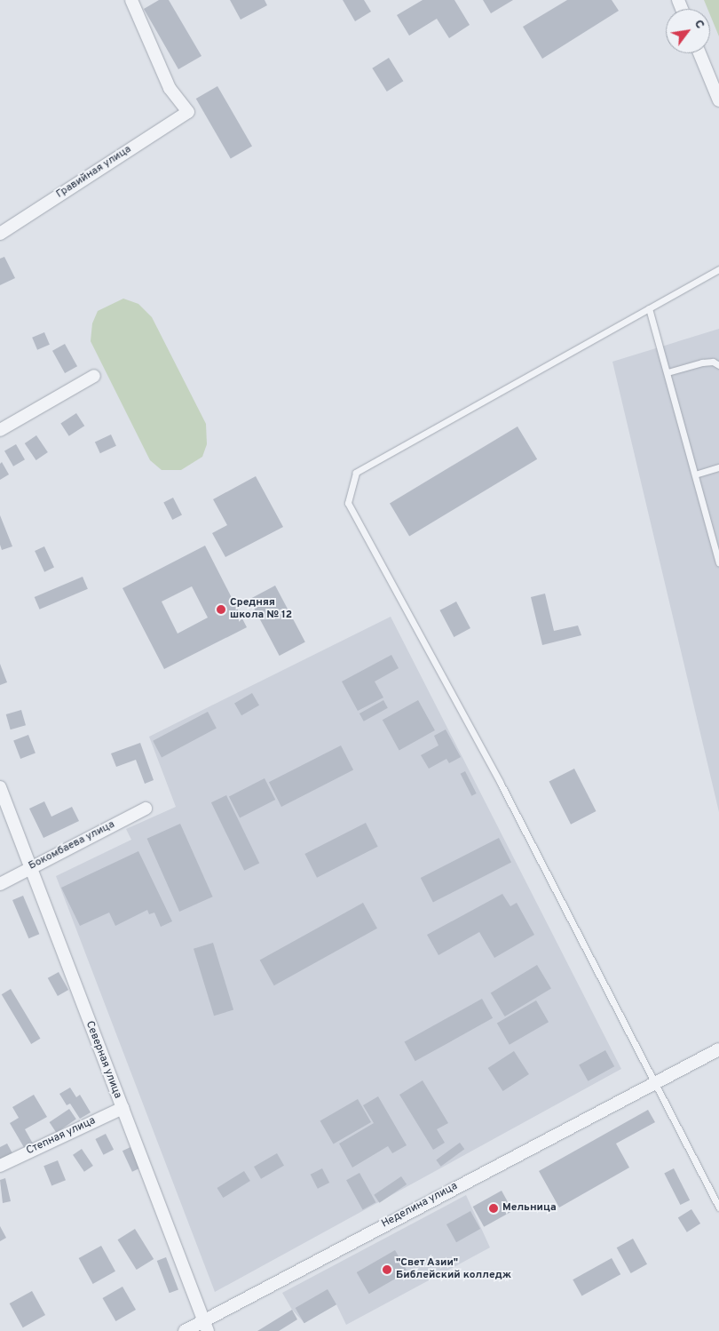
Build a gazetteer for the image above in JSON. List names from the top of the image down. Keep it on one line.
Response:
{"streets":{"street":["Гравийная улица","Бокомбаева улица","Северная улица","Степная улица","Неделина улица"]},"crossings":[["Бокомбаева улица","Северная улица"],["Северная улица","Степная улица"],["Северная улица","Неделина улица"]],"places":["Средняя школа № 12","Мельница","\"Свет Азии\" Библейский колледж"],"north":"top right"}
